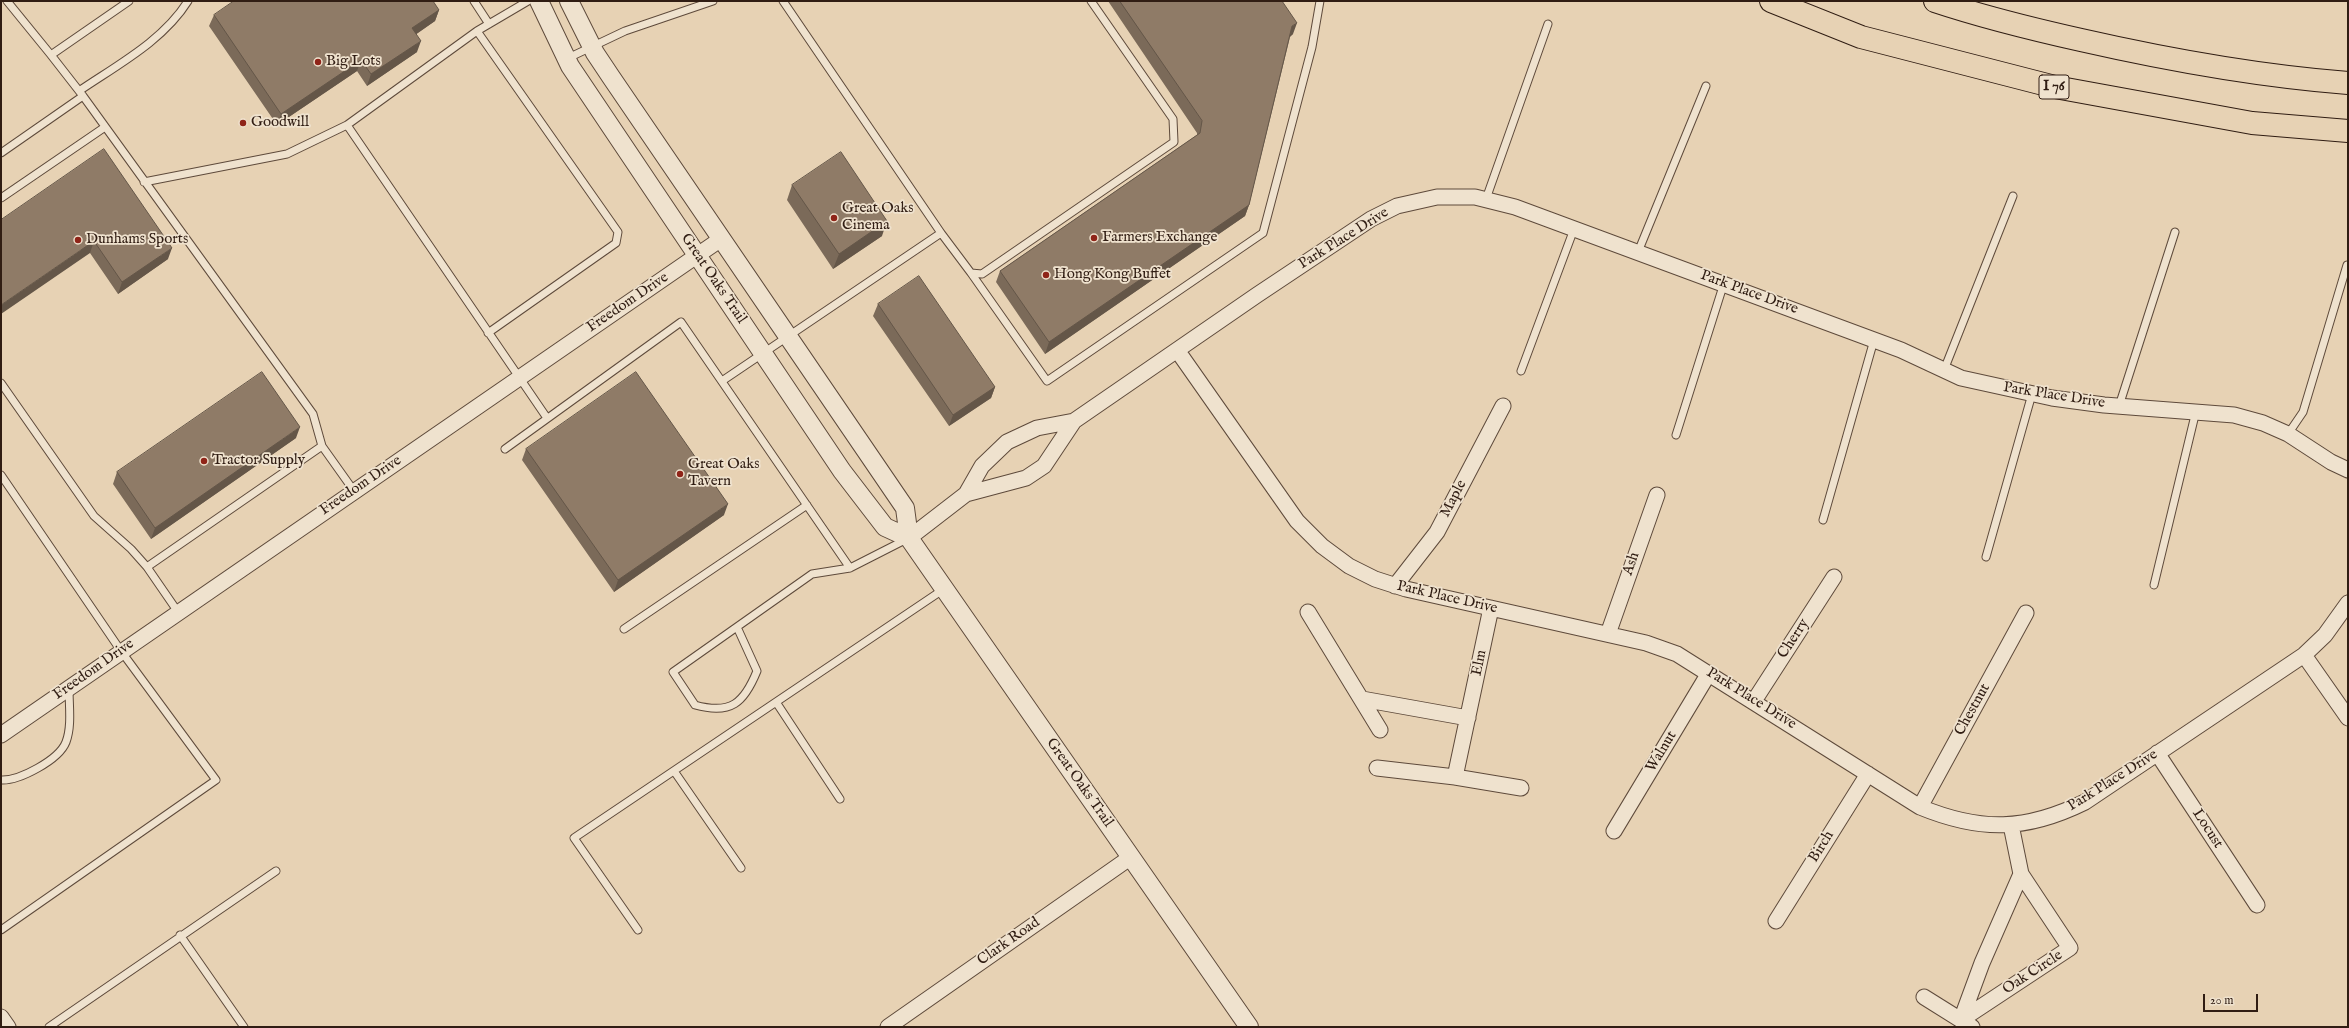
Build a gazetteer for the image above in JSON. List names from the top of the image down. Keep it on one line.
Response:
{"streets":{"highway":["I 76"],"street":["Park Place Drive","Great Oaks Trail","Freedom Drive","Maple","Ash","Cherry","Elm","Chestnut","Walnut","Locust","Birch","Clark Road","Oak Circle"]},"crossings":[["Park Place Drive","Great Oaks Trail"],["Park Place Drive","Maple"],["Park Place Drive","Ash"],["Park Place Drive","Cherry"],["Park Place Drive","Elm"],["Park Place Drive","Chestnut"],["Park Place Drive","Walnut"],["Park Place Drive","Locust"],["Park Place Drive","Birch"],["Park Place Drive","Oak Circle"],["Great Oaks Trail","Freedom Drive"],["Great Oaks Trail","Clark Road"]],"places":["Big Lots","Goodwill","Great Oaks Cinema","Farmers Exchange","Dunhams Sports","Hong Kong Buffet","Tractor Supply","Great Oaks Tavern"],"scale_bar":"20 m"}
